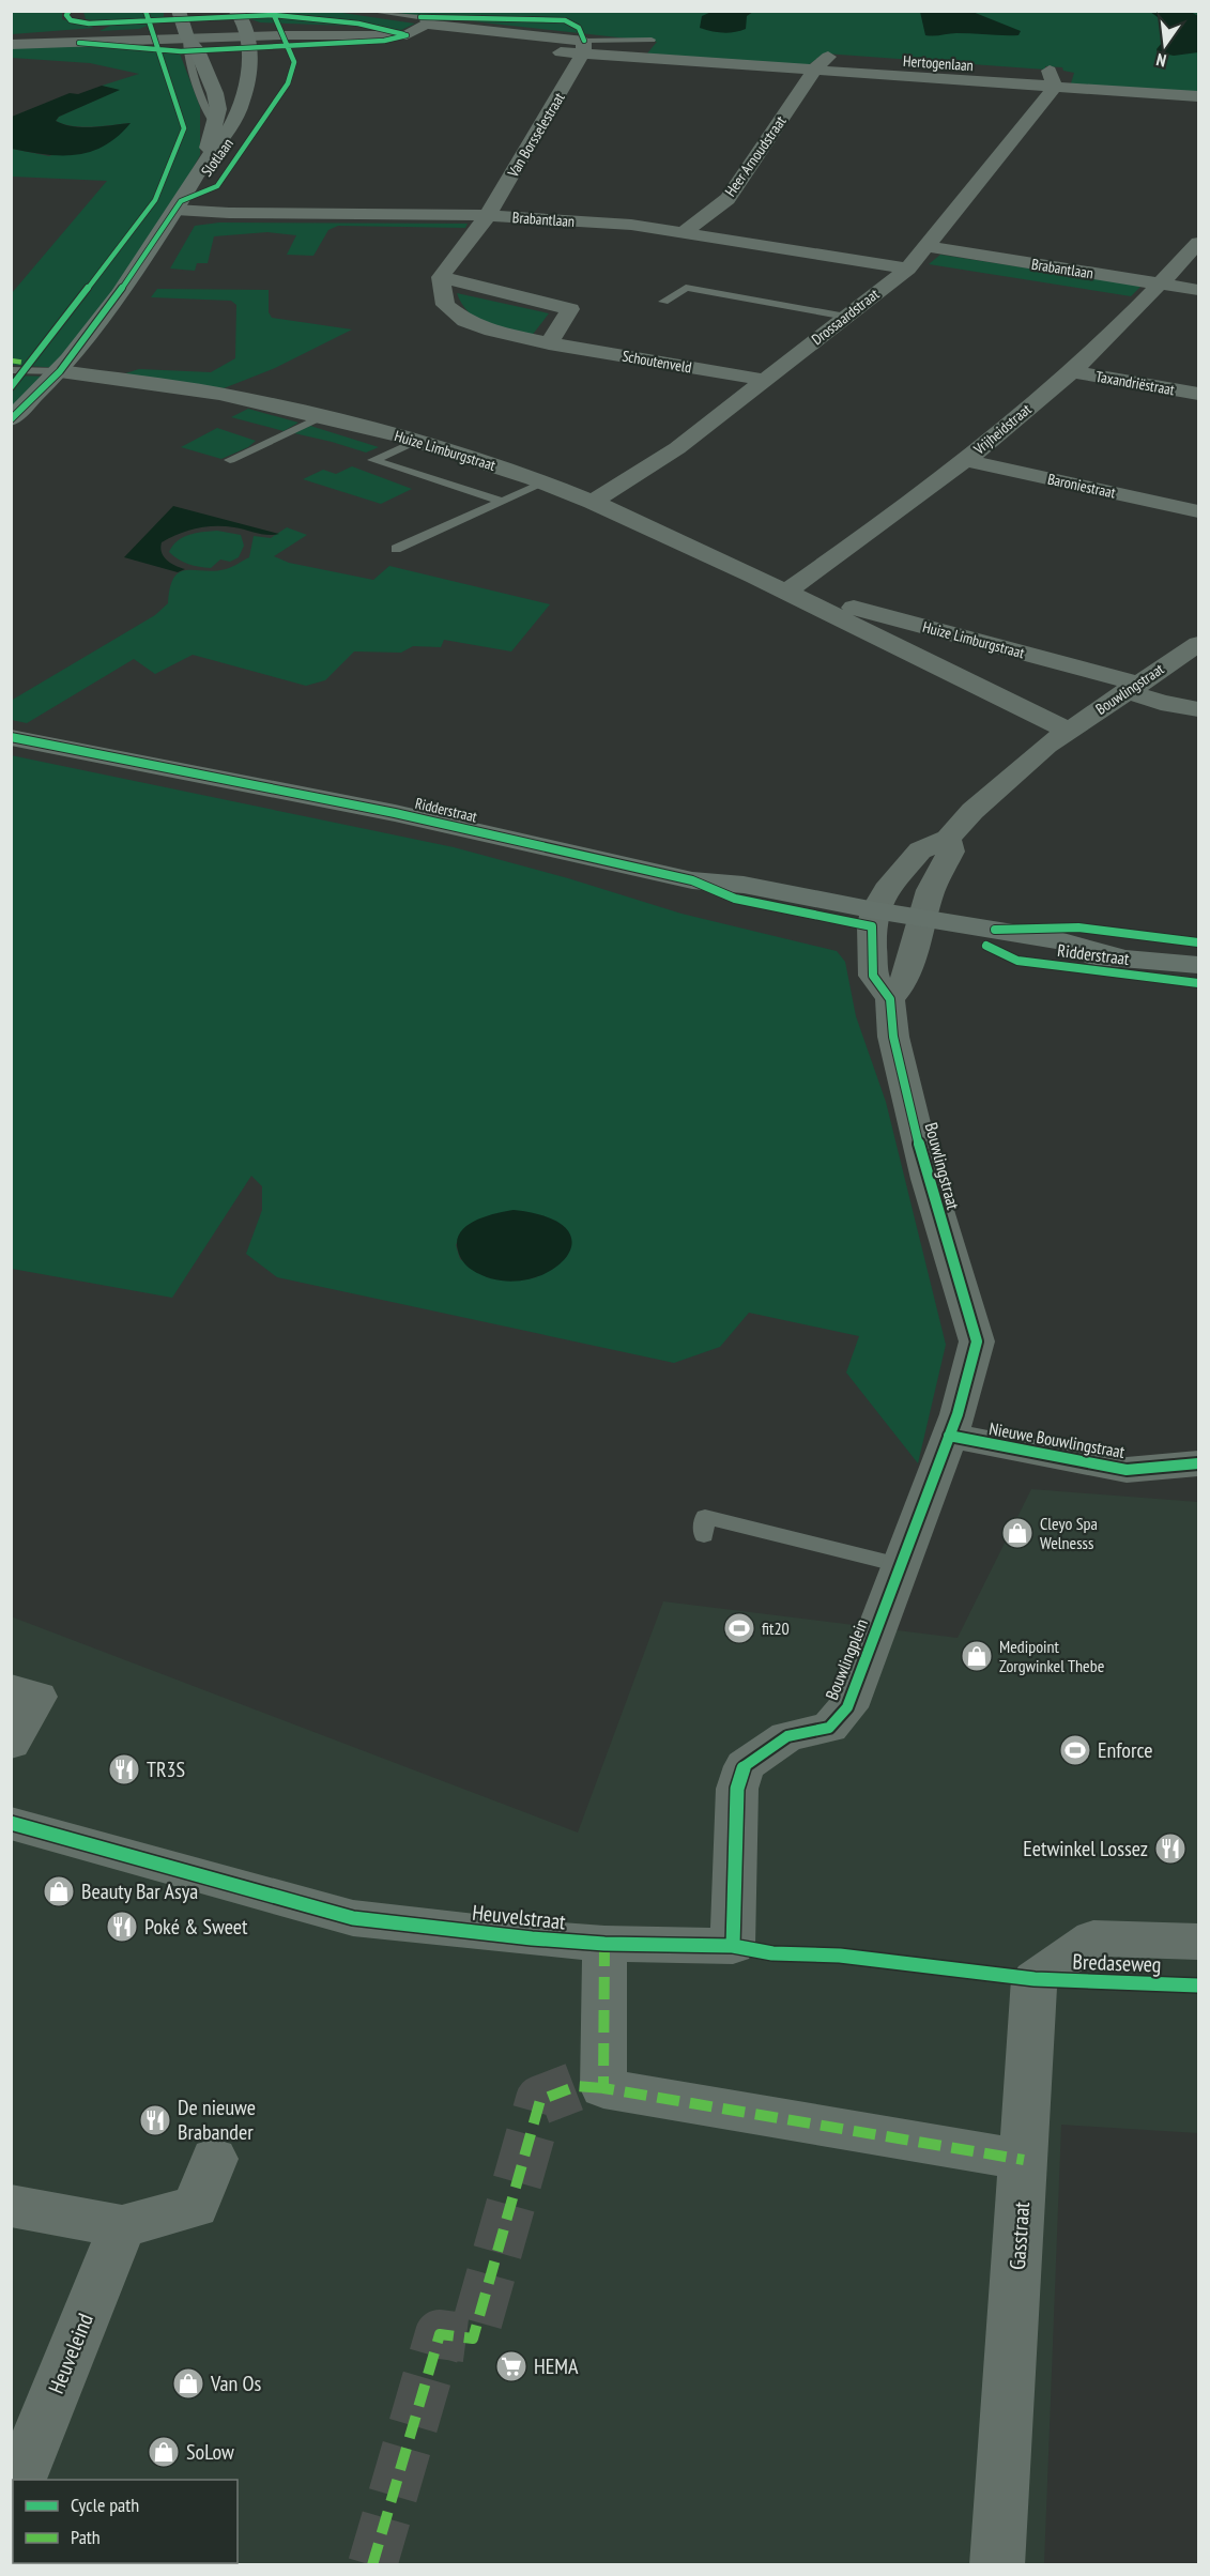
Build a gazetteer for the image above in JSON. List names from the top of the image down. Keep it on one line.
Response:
{"streets":{"street":["Hertogenlaan","Van Borsselestraat","Heer Arnoudstraat","Slotlaan","Brabantlaan","Drossaardstraat","Schoutenveld","Taxandriëstraat","Vrijheidstraat","Huize Limburgstraat","Baroniestraat","Bouwlingstraat","Ridderstraat","Nieuwe Bouwlingstraat","Bouwlingplein","Heuvelstraat","Bredaseweg","Gasstraat","Heuveleind"]},"crossings":[["Hertogenlaan","Van Borsselestraat"],["Hertogenlaan","Heer Arnoudstraat"],["Hertogenlaan","Slotlaan"],["Hertogenlaan","Drossaardstraat"],["Van Borsselestraat","Brabantlaan"],["Heer Arnoudstraat","Brabantlaan"],["Slotlaan","Brabantlaan"],["Slotlaan","Huize Limburgstraat"],["Brabantlaan","Drossaardstraat"],["Brabantlaan","Vrijheidstraat"],["Drossaardstraat","Schoutenveld"],["Drossaardstraat","Huize Limburgstraat"],["Taxandriëstraat","Vrijheidstraat"],["Vrijheidstraat","Huize Limburgstraat"],["Vrijheidstraat","Baroniestraat"],["Huize Limburgstraat","Bouwlingstraat"],["Bouwlingstraat","Ridderstraat"],["Bouwlingstraat","Nieuwe Bouwlingstraat"],["Bouwlingstraat","Bouwlingplein"],["Nieuwe Bouwlingstraat","Bouwlingplein"],["Bouwlingplein","Heuvelstraat"],["Bredaseweg","Gasstraat"]],"places":{"shop":["Cleyo Spa Welnesss","Medipoint Zorgwinkel Thebe","Beauty Bar Asya","Van Os","SoLow"],"sports":["fit20","Enforce"],"restaurant":["TR3S","Eetwinkel Lossez","Poké & Sweet","De nieuwe Brabander"],"supermarket":["HEMA"]},"legend":["Cycle path","Path"],"north":"bottom"}
